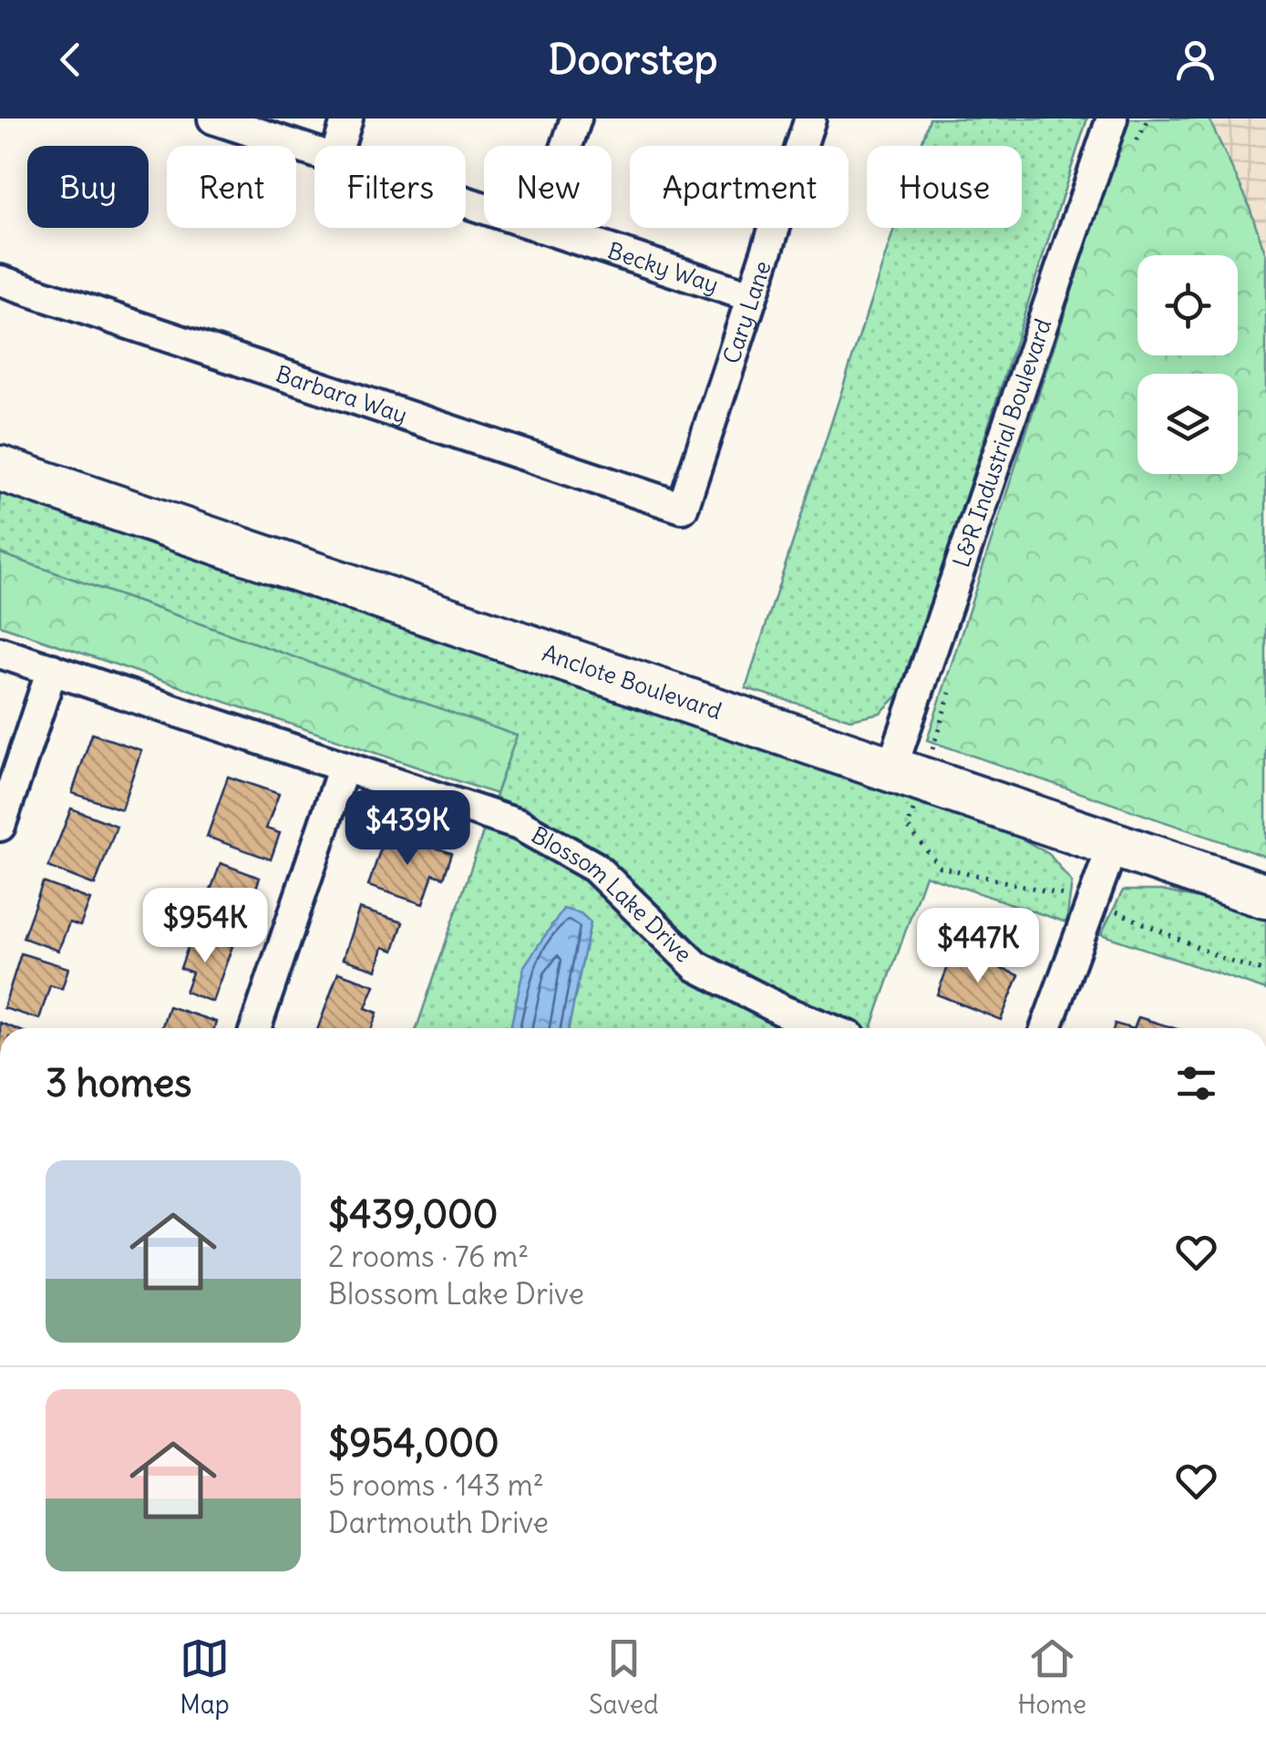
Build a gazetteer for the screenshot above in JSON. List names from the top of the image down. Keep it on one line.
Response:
{"streets":{"street":["Becky Way","Cary Lane","Barbara Way","L&R Industrial Boulevard","Anclote Boulevard","Blossom Lake Drive"]},"crossings":[["Becky Way","Cary Lane"],["Cary Lane","Barbara Way"],["L&R Industrial Boulevard","Anclote Boulevard"]],"page":{"header":"Doorstep","chip":["Buy","Rent","Filters","New","Apartment","House"],"price":["$439K","$954K","$447K"],"heading":"3 homes","list":[{"name":"$439,000","note":"2 rooms · 76 m² · Blossom Lake Drive"},{"name":"$954,000","note":"5 rooms · 143 m² · Dartmouth Drive"}],"tabs":["Map","Saved","Home"]}}
